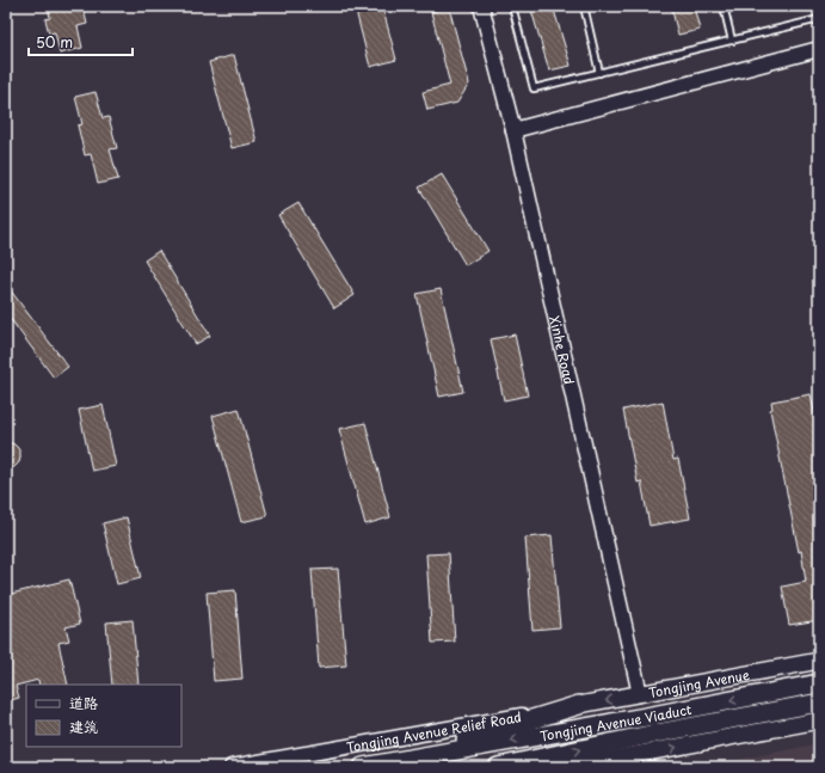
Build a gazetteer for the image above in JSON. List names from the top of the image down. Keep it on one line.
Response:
{"streets":{"highway":["Tongjing Avenue Viaduct"],"main road":["Tongjing Avenue"],"street":["Xinhe Road","Tongjing Avenue Relief Road"]},"crossings":[["Xinhe Road","Tongjing Avenue"],["Tongjing Avenue","Tongjing Avenue Relief Road"]],"legend":["道路","建筑"],"scale_bar":"50 m"}
